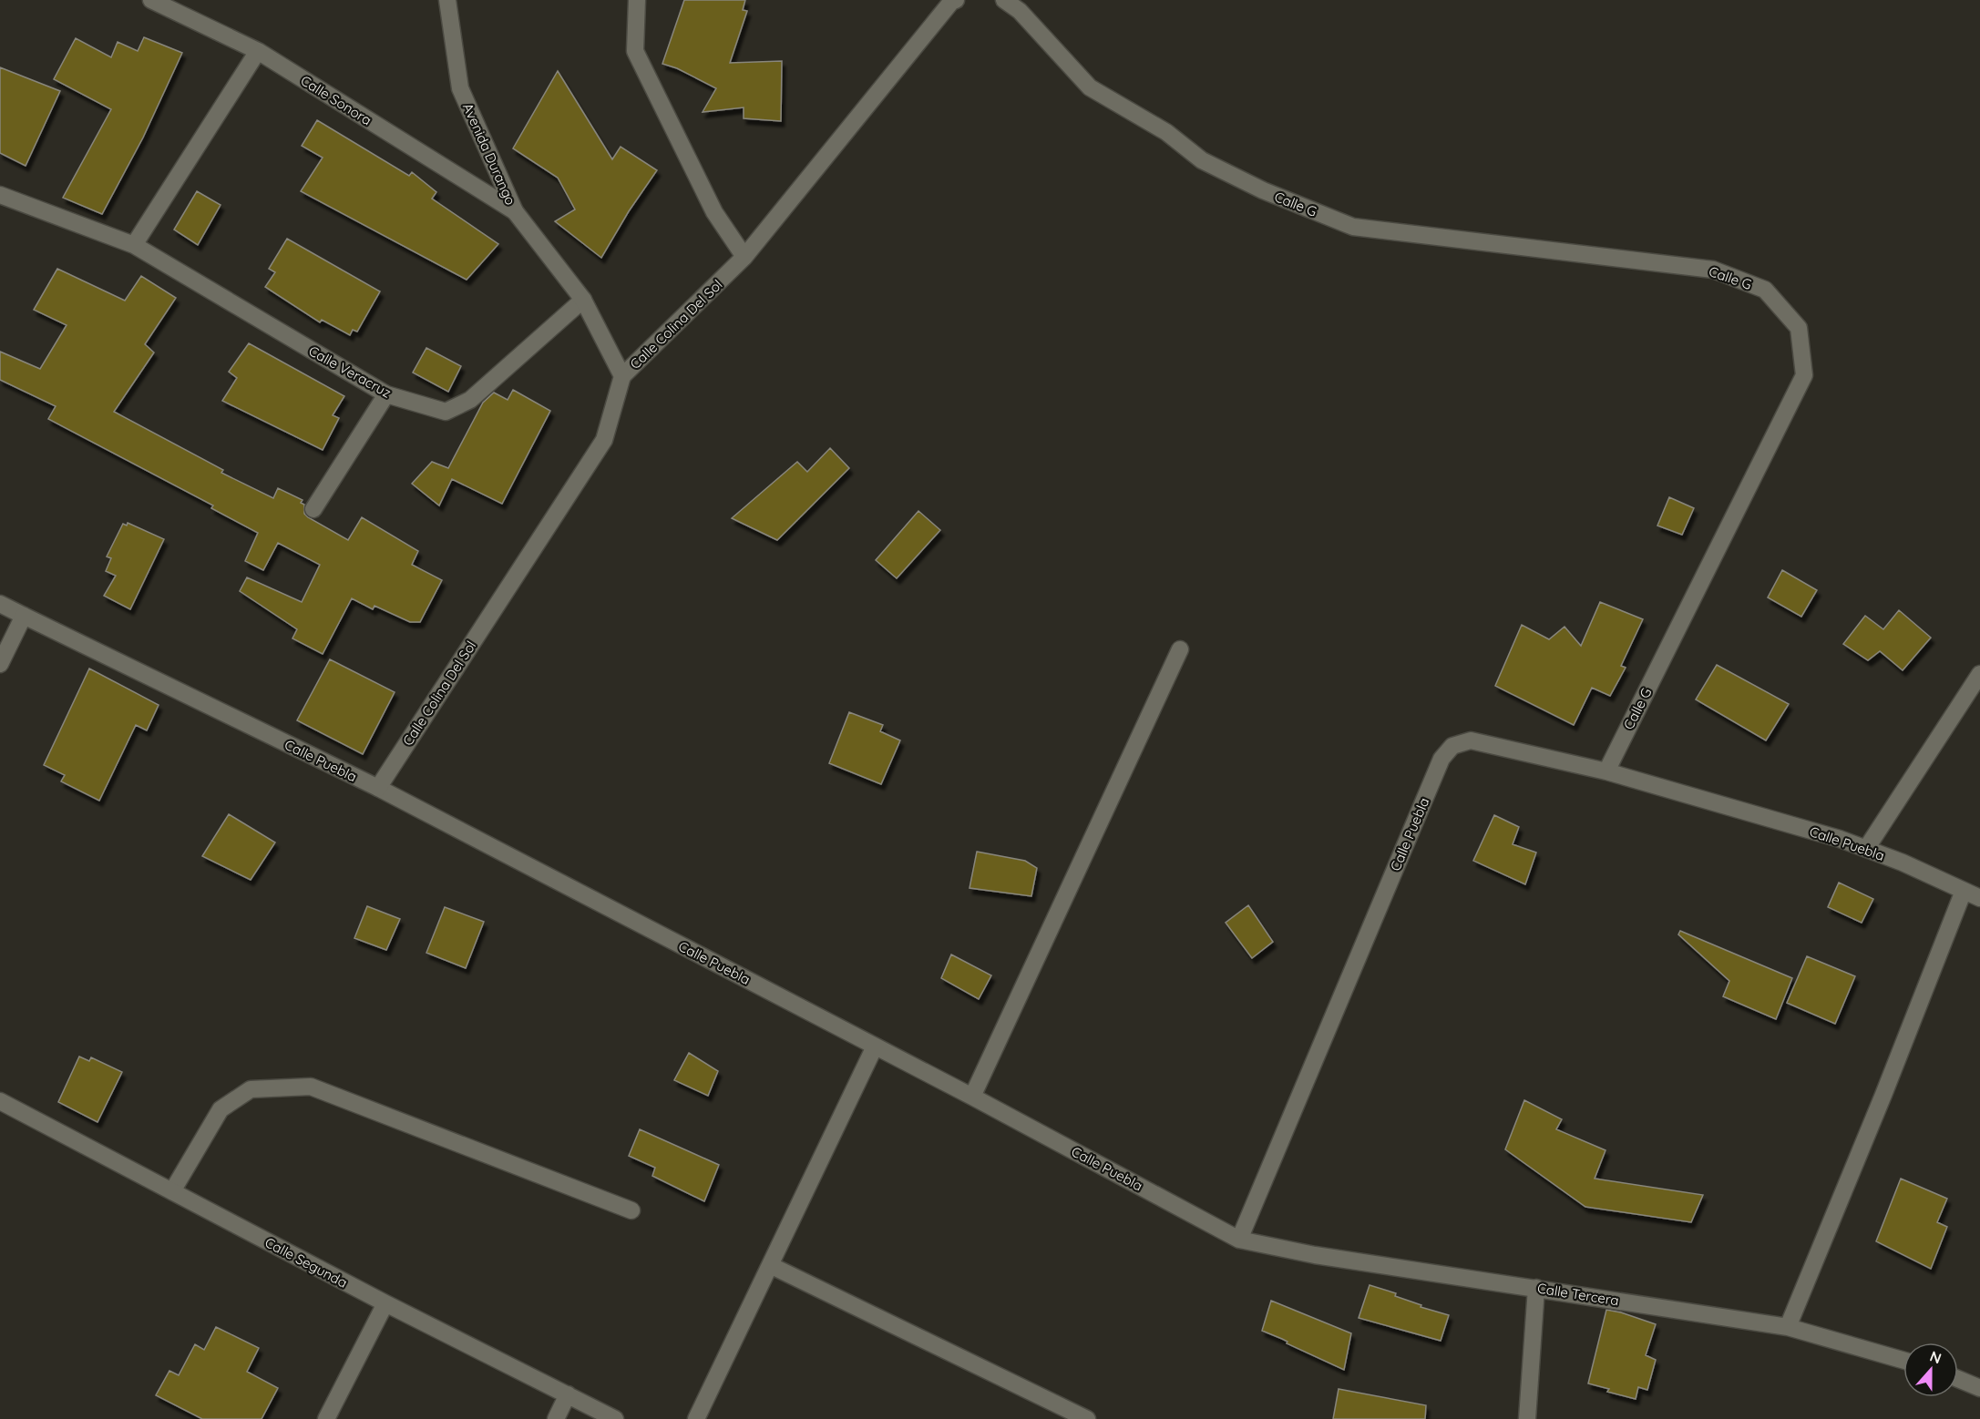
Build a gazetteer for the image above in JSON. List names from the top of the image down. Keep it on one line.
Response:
{"streets":{"street":["Calle Sonora","Avenida Durango","Calle G","Calle Colina Del Sol","Calle Veracruz","Calle Puebla","Calle Segunda","Calle Tercera"]},"crossings":[["Calle Sonora","Avenida Durango"],["Avenida Durango","Calle Colina Del Sol"],["Avenida Durango","Calle Veracruz"],["Calle G","Calle Puebla"],["Calle Colina Del Sol","Calle Puebla"],["Calle Puebla","Calle Tercera"]],"north":"top"}
